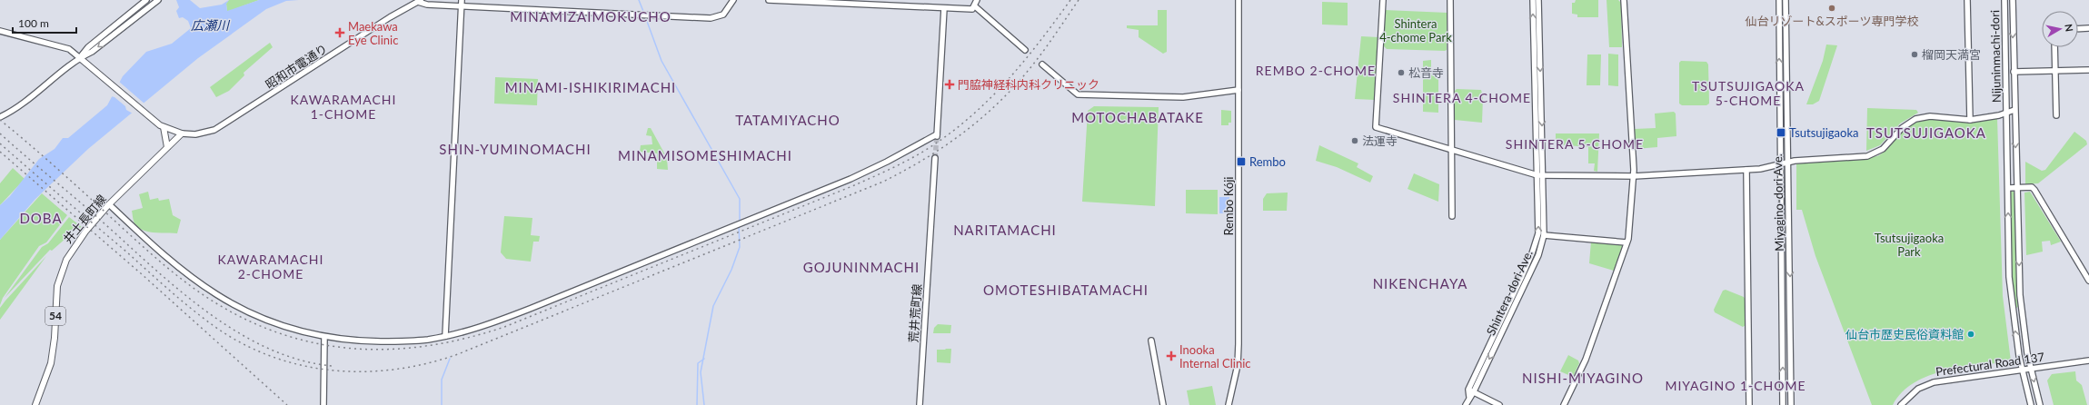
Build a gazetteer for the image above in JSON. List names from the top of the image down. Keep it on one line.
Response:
{"streets":{"main road":["井土長町線","54"],"street":["Nijuninmachi-dori","昭和市電通り","Miyagino-dori Ave.","Rembo Kóji","Shintera-dori Ave.","荒井荒町線","Prefectural Road 137"]},"crossings":[["Nijuninmachi-dori","Prefectural Road 137"],["昭和市電通り","井土長町線"]],"districts":["MINAMIZAIMOKUCHO","REMBO 2-CHOME","TSUTSUJIGAOKA 5-CHOME","MINAMI-ISHIKIRIMACHI","SHINTERA 4-CHOME","KAWARAMACHI 1-CHOME","MOTOCHABATAKE","TATAMIYACHO","TSUTSUJIGAOKA","SHINTERA 5-CHOME","SHIN-YUMINOMACHI","MINAMISOMESHIMACHI","DOBA","NARITAMACHI","KAWARAMACHI 2-CHOME","GOJUNINMACHI","NIKENCHAYA","OMOTESHIBATAMACHI","NISHI-MIYAGINO","MIYAGINO 1-CHOME"],"water":["広瀬川"],"parks":["Shintera 4-chome Park","Tsutsujigaoka Park"],"places":{"other":["仙台リゾート&スポーツ専門学校","榴岡天満宮","松音寺","法運寺","仙台市歴史民俗資料館"],"health":["Maekawa Eye Clinic","門脇神経科内科クリニック","Inooka Internal Clinic"],"transit":["Tsutsujigaoka","Rembo"]},"scale_bar":"100 m","north":"right"}
